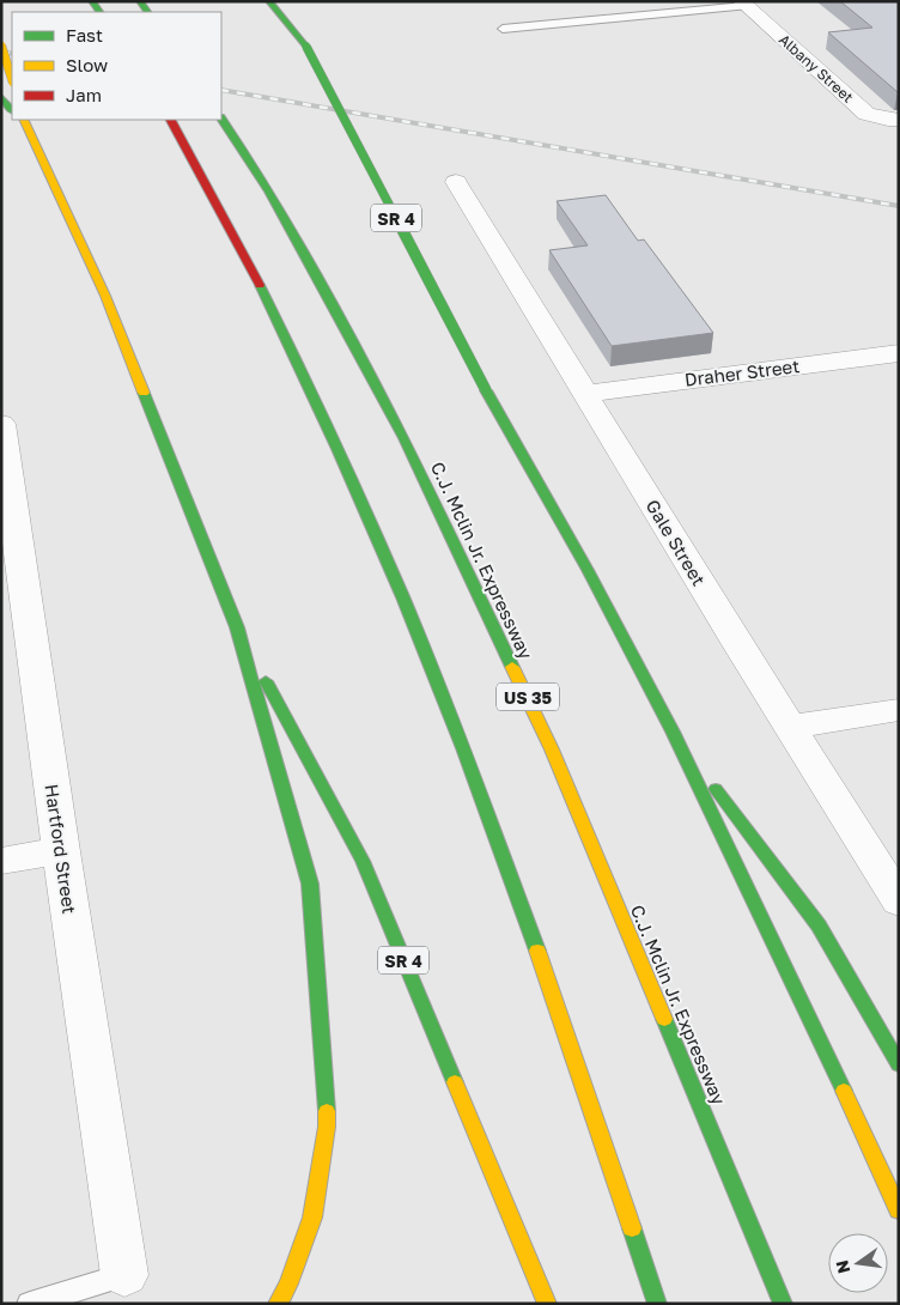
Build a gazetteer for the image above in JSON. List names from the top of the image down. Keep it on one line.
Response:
{"streets":{"highway":["SR 4","C.J. Mclin Jr. Expressway","US 35"],"street":["Albany Street","Draher Street","Gale Street","Hartford Street"]},"crossings":[["Draher Street","Gale Street"]],"legend":["Fast","Slow","Jam"],"north":"left"}
